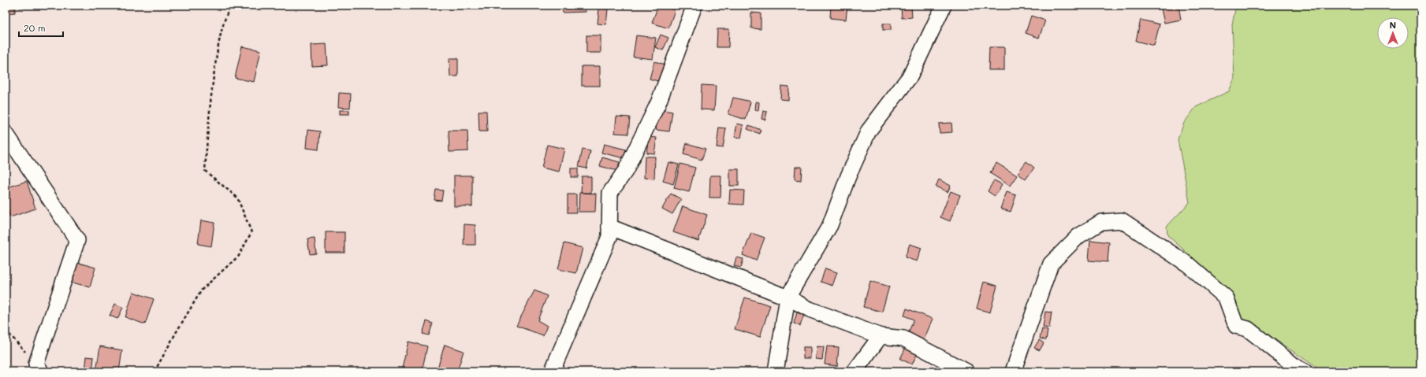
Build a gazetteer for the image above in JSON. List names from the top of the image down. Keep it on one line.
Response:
{"scale_bar":"20 m","north":"top"}
